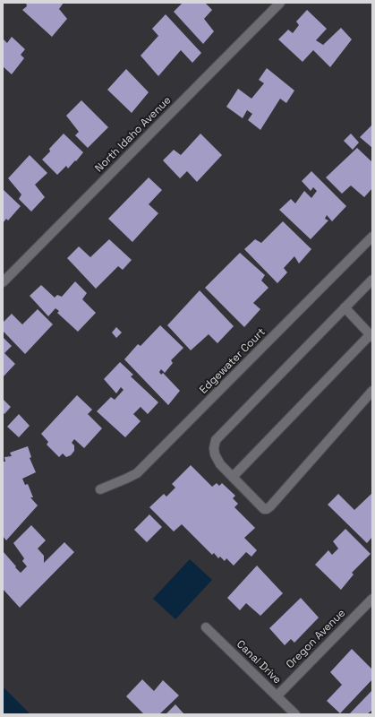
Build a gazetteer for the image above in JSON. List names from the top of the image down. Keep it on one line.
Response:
{"streets":{"street":["North Idaho Avenue","Edgewater Court","Oregon Avenue","Canal Drive"]},"crossings":[["Oregon Avenue","Canal Drive"]]}
